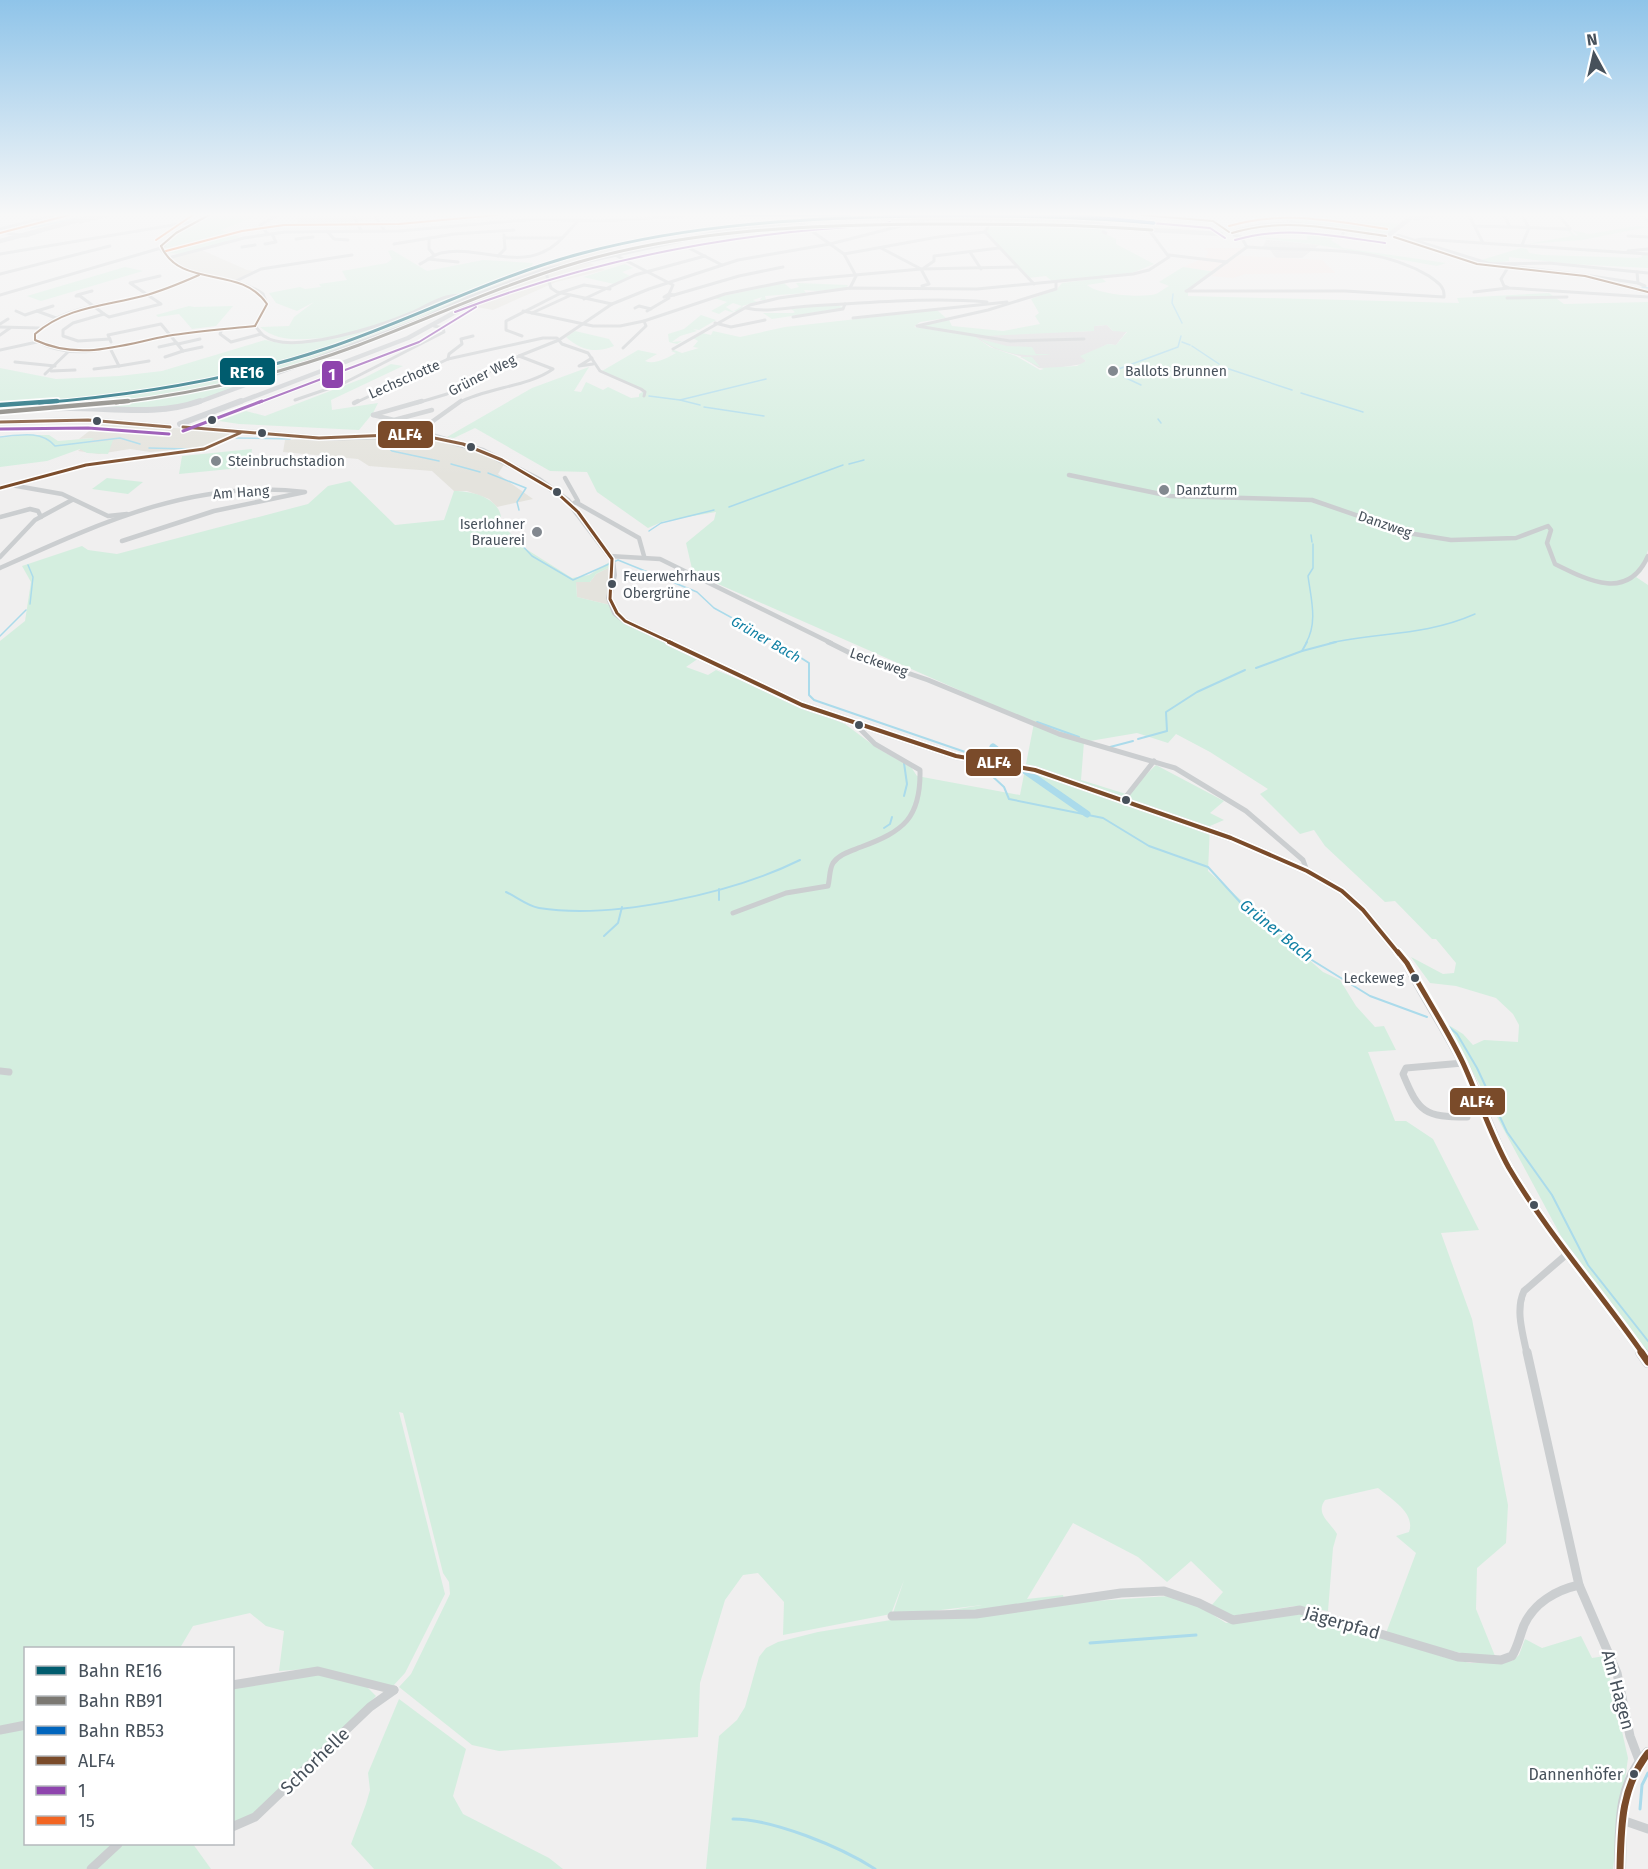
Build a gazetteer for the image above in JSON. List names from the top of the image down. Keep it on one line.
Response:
{"streets":{"street":["Grüner Weg","Lechschotte","Am Hang","Danzweg","Leckeweg","Jägerpfad","Am Hagen","Schorhelle"]},"crossings":[["Jägerpfad","Am Hagen"]],"water":["Grüner Bach"],"places":["Ballots Brunnen","Steinbruchstadion","Danzturm","Iserlohner Brauerei","Feuerwehrhaus Obergrüne","Leckeweg","Dannenhöfer"],"lines":["rail line RE16","rail line RB91","transit line ALF4","transit line 1"],"legend":["Bahn RE16","Bahn RB91","Bahn RB53","ALF4","1","15"],"north":"top"}
